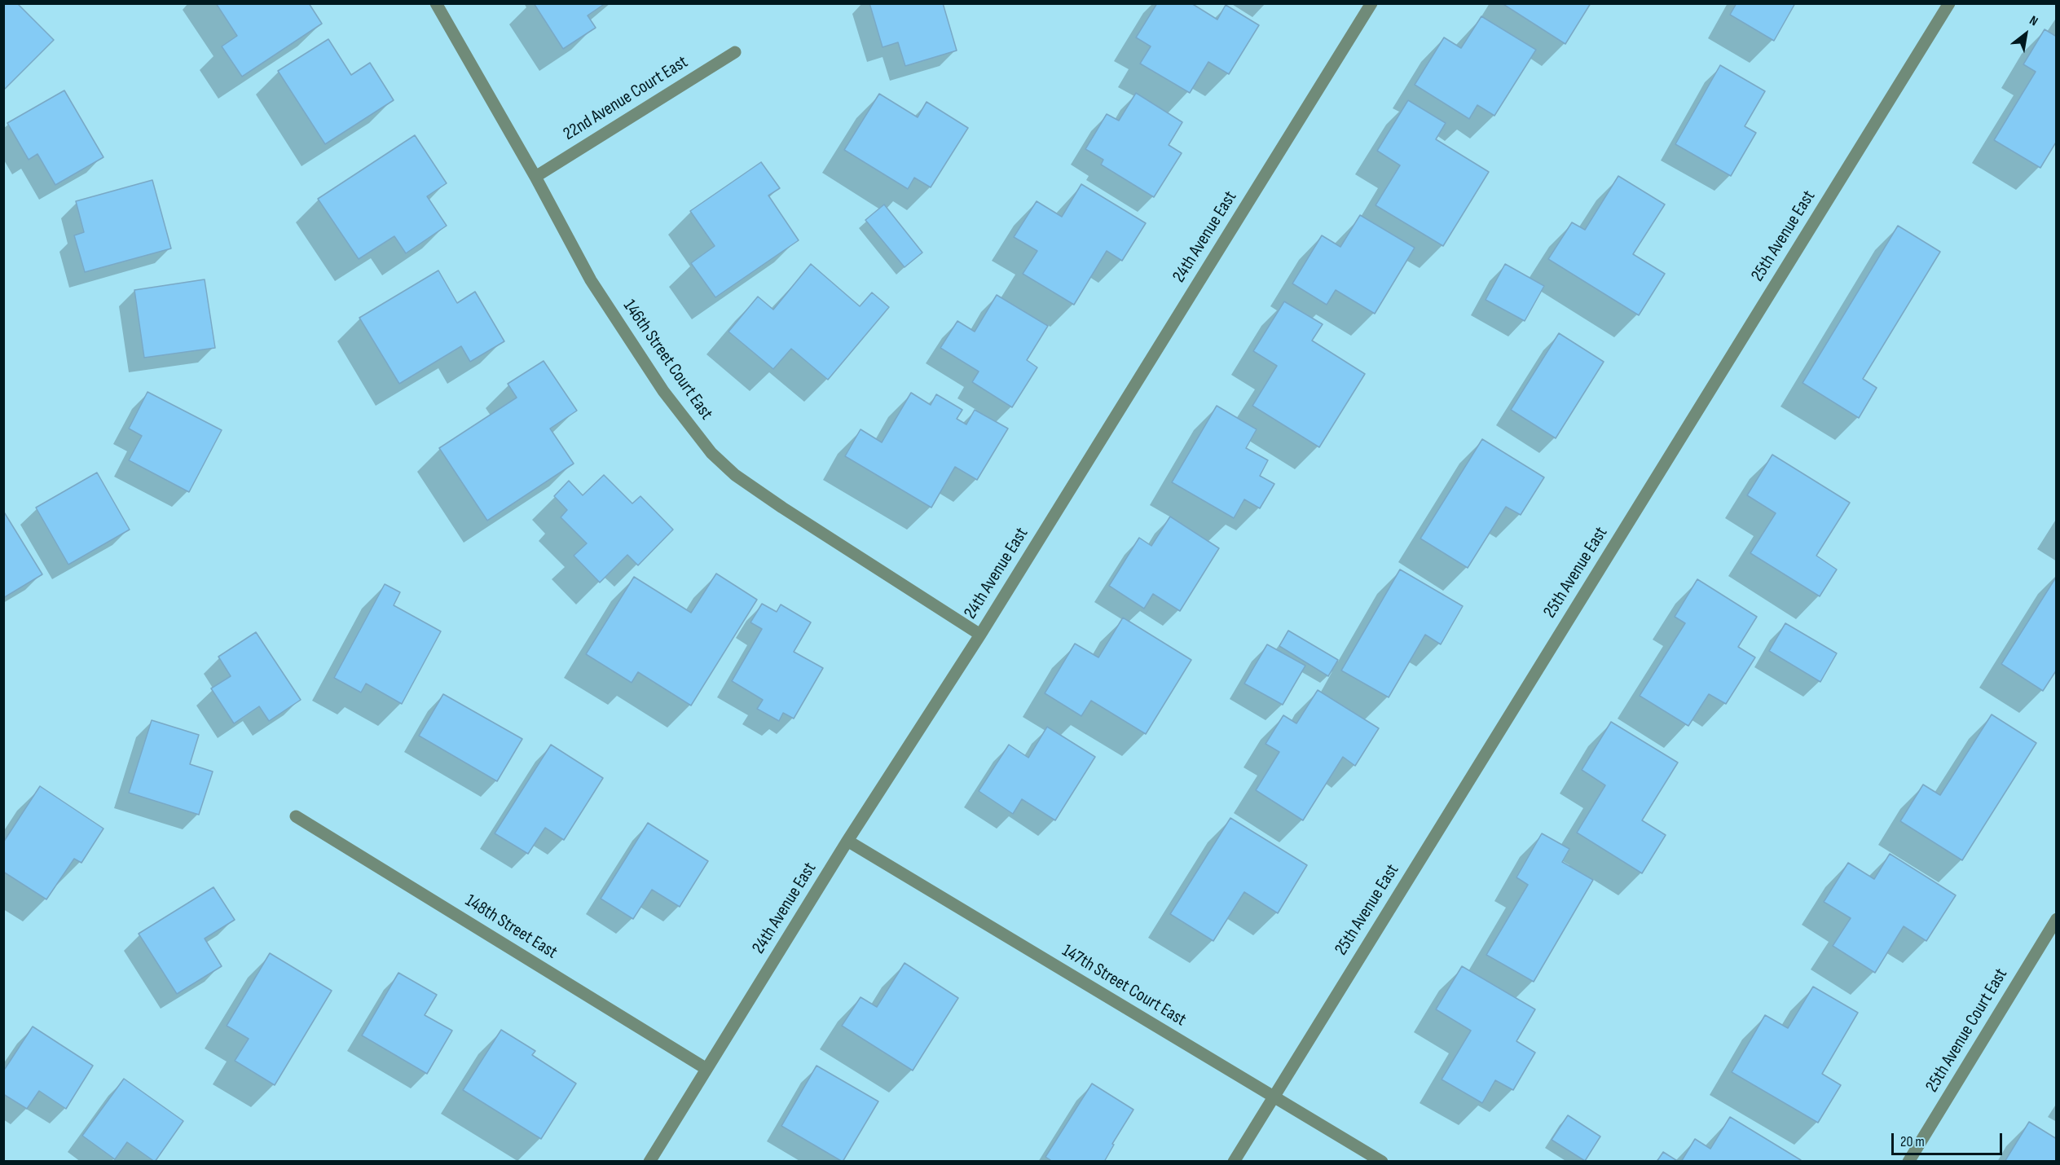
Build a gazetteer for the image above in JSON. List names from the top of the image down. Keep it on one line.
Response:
{"streets":{"street":["22nd Avenue Court East","25th Avenue East","24th Avenue East","146th Street Court East","148th Street East","147th Street Court East","25th Avenue Court East"]},"crossings":[["22nd Avenue Court East","146th Street Court East"],["25th Avenue East","147th Street Court East"],["24th Avenue East","146th Street Court East"],["24th Avenue East","148th Street East"],["24th Avenue East","147th Street Court East"]],"scale_bar":"20 m","north":"top right"}
